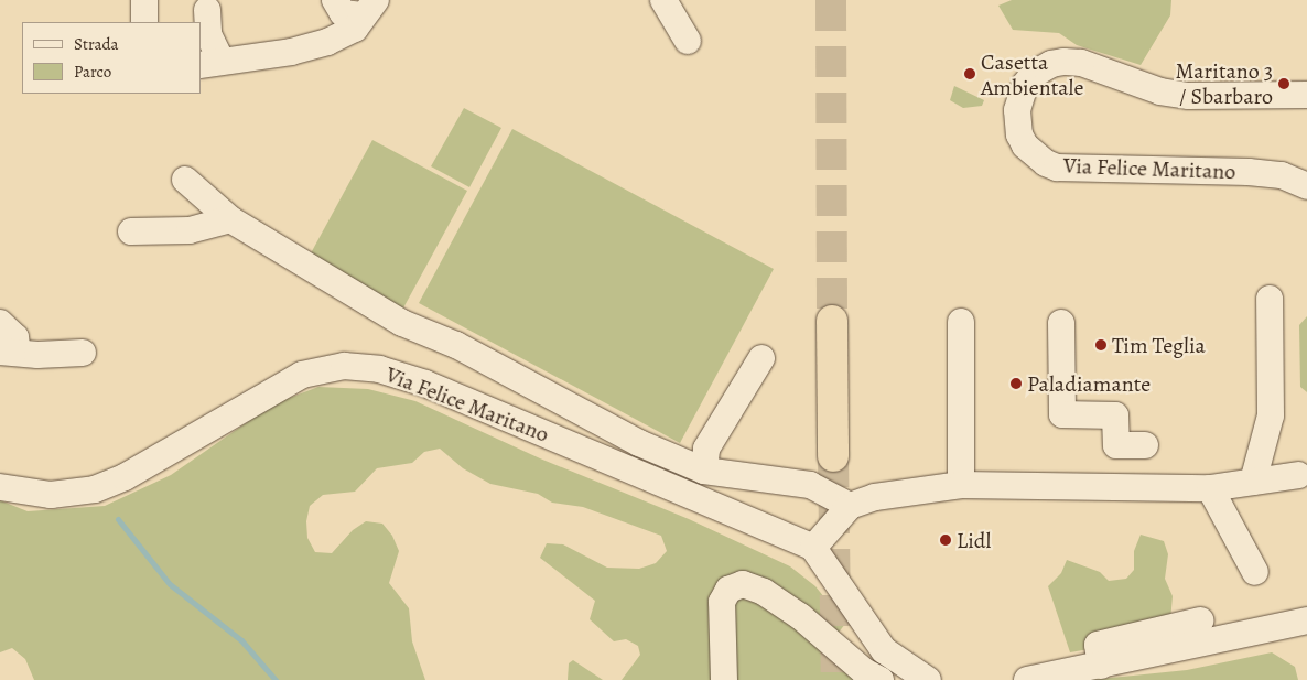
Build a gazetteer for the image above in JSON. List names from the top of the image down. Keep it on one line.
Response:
{"streets":{"street":["Via Felice Maritano"]},"places":["Casetta Ambientale","Maritano 3 / Sbarbaro","Tim Teglia","Paladiamante","Lidl"],"legend":["Strada","Parco"]}
